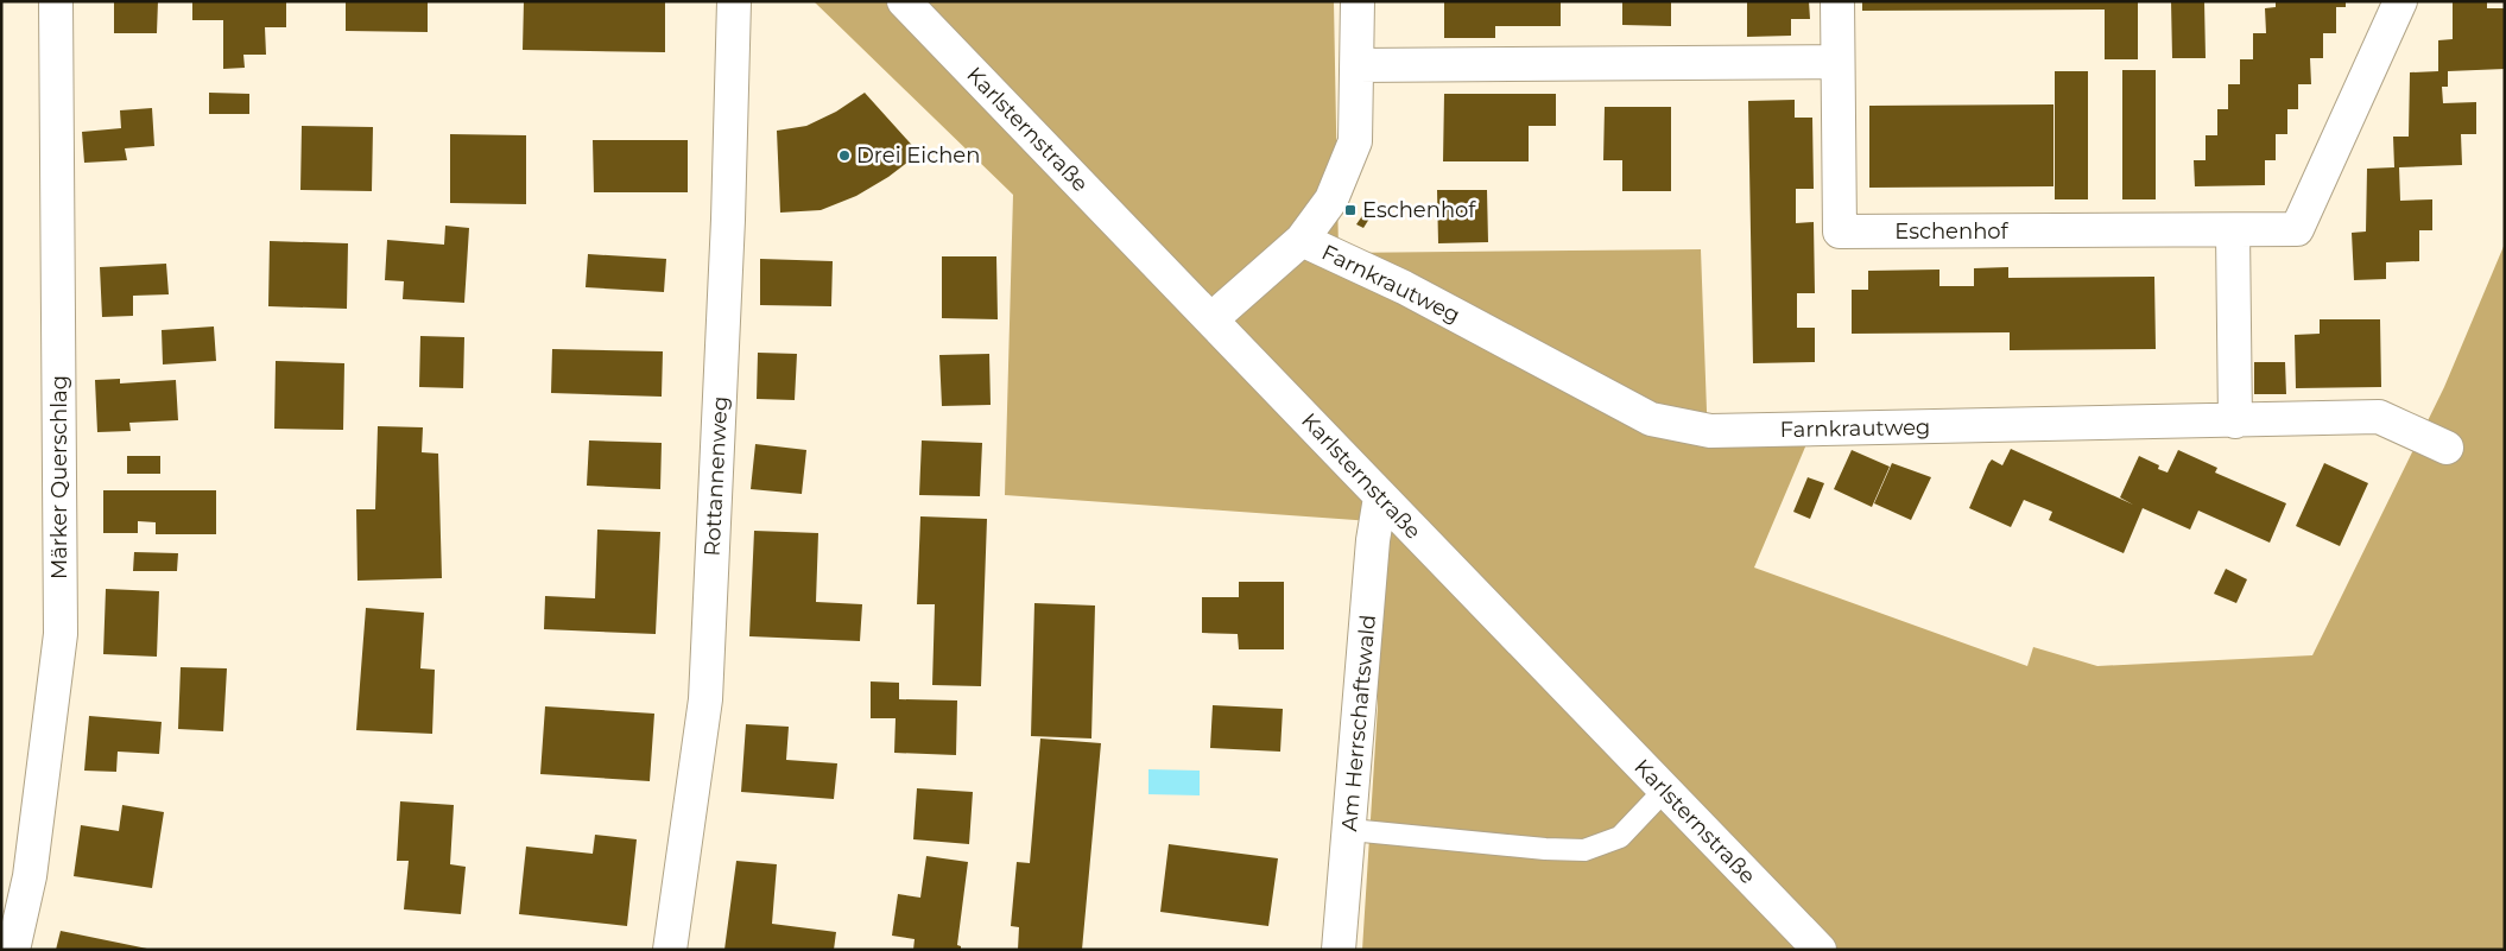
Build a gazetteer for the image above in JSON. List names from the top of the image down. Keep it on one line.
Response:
{"streets":{"street":["Karlsternstraße","Eschenhof","Farnkrautweg","Rottannenweg","Märker Querschlag","Am Herrschaftswald"]},"crossings":[["Karlsternstraße","Am Herrschaftswald"]],"places":{"other":["Drei Eichen"],"transit":["Eschenhof"]}}
